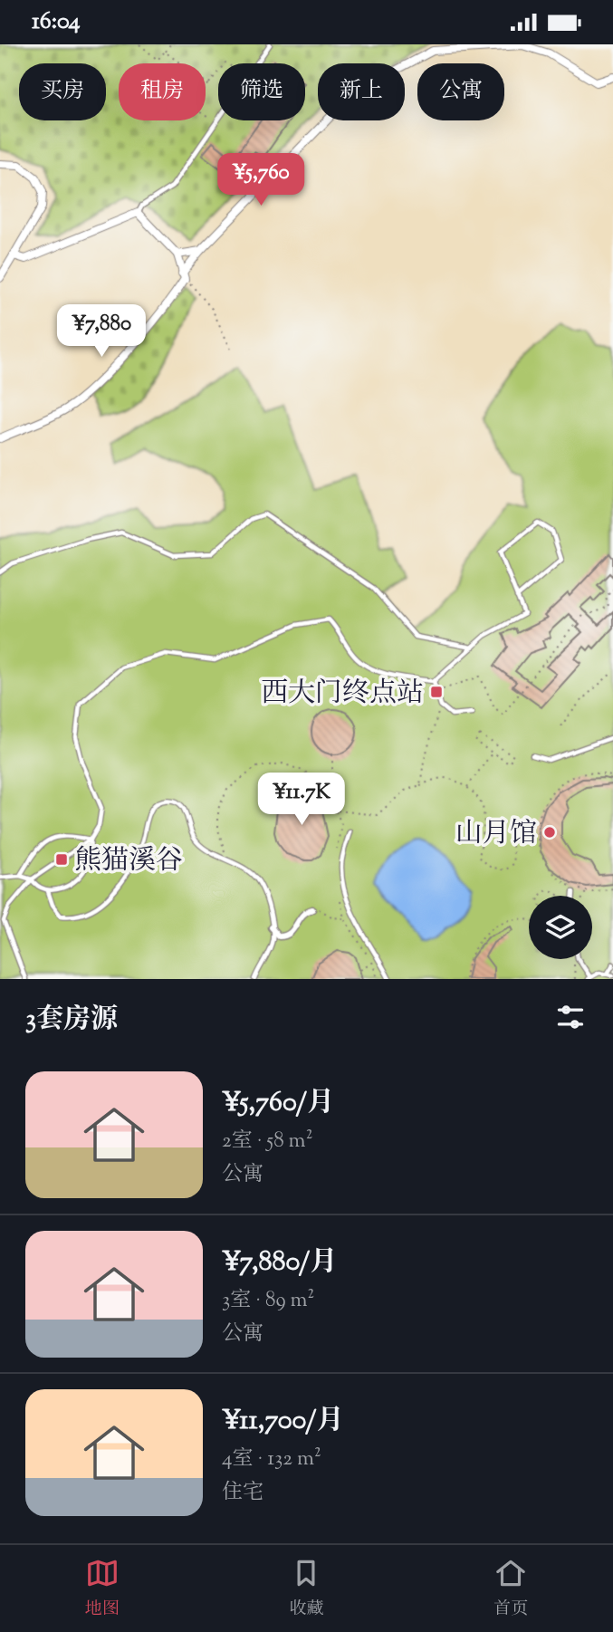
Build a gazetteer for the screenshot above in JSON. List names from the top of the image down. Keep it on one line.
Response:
{"places":{"transit":["西大门终点站","熊猫溪谷"],"other":["山月馆"]},"page":{"status":"16:04","chip":["买房","租房","筛选","新上","公寓"],"price":["¥5,760","¥7,880","¥11.7K"],"heading":"3套房源","list":[{"name":"¥5,760/月","note":"2室 · 58 m² · 公寓"},{"name":"¥7,880/月","note":"3室 · 89 m² · 公寓"},{"name":"¥11,700/月","note":"4室 · 132 m² · 住宅"}],"tabs":["地图","收藏","首页"]}}
